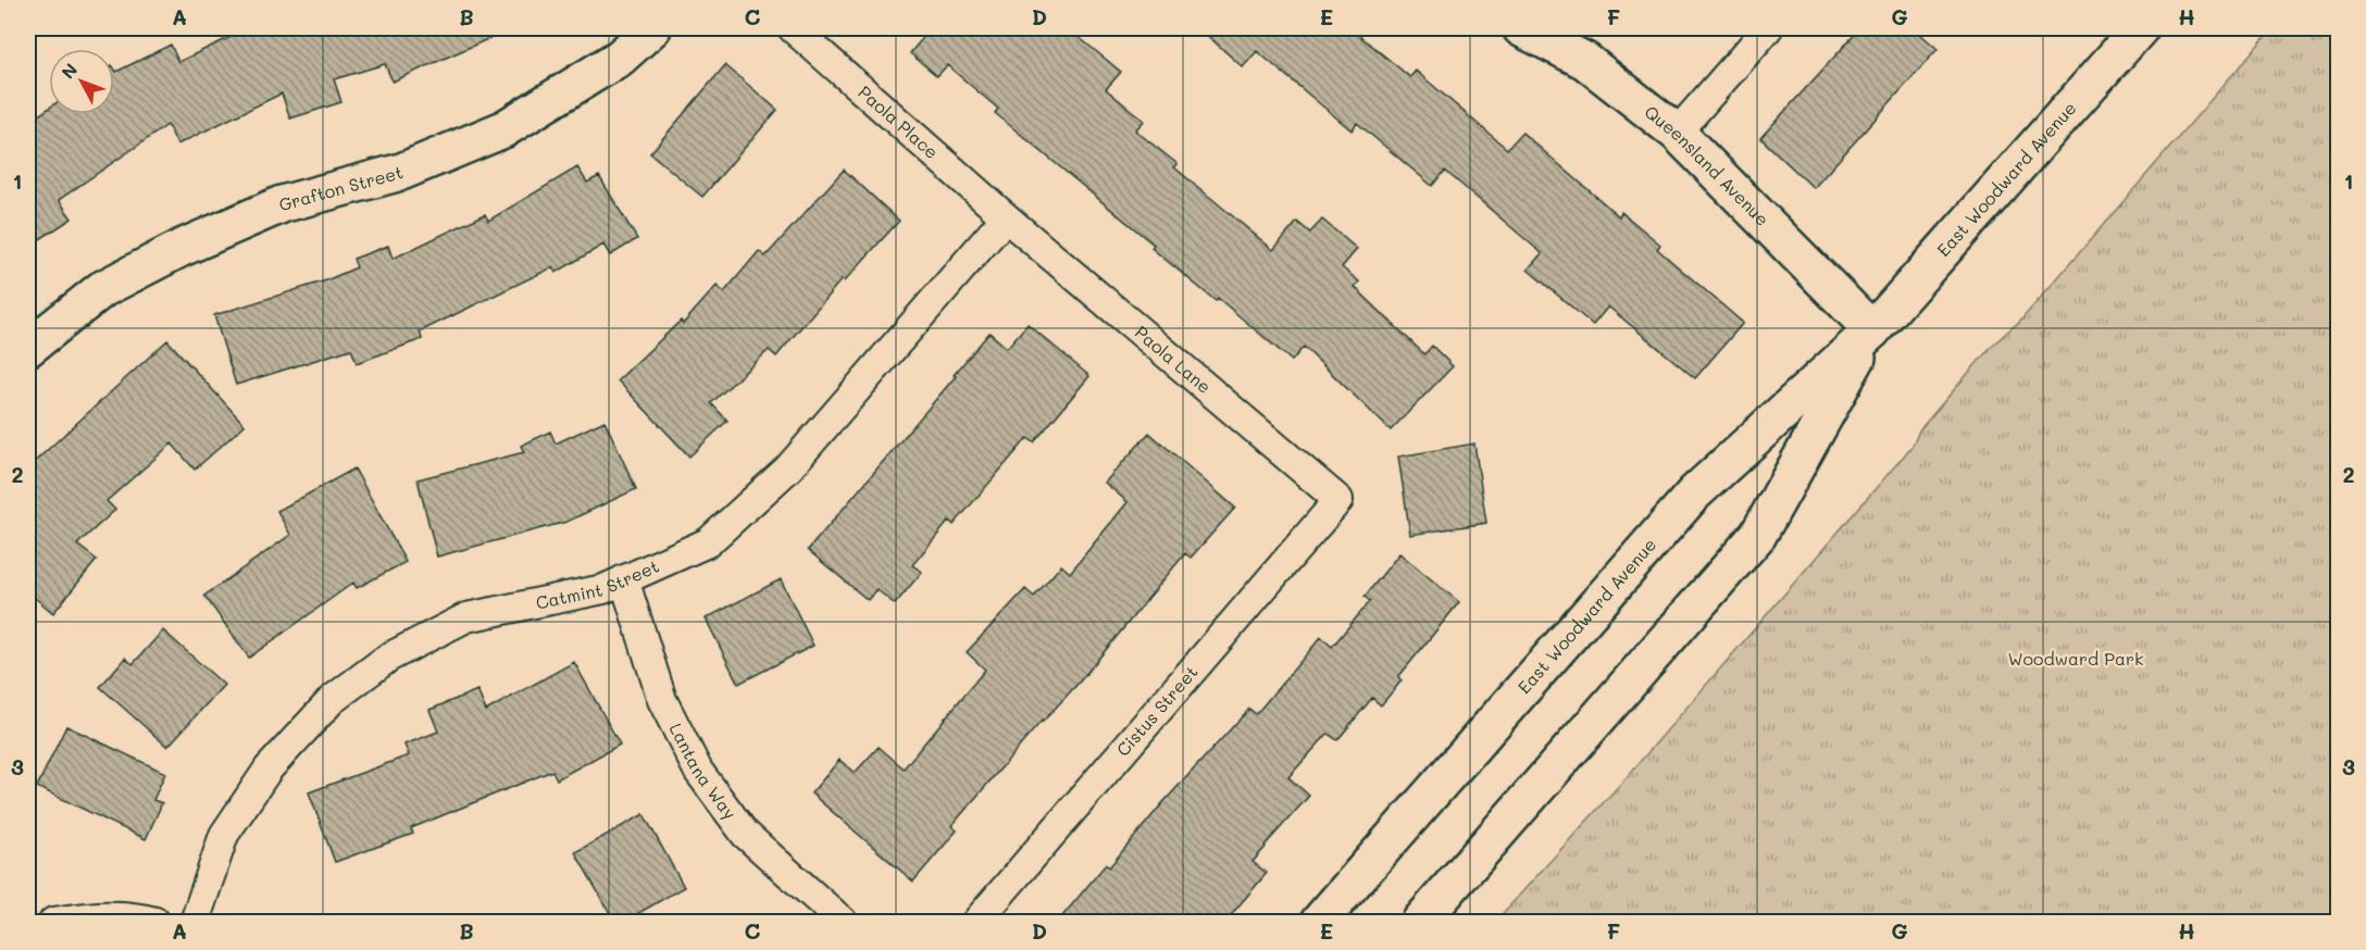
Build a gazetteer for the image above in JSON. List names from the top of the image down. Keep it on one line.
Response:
{"streets":{"street":["Paola Place","Queensland Avenue","East Woodward Avenue","Grafton Street","Paola Lane","Catmint Street","Cistus Street","Lantana Way"]},"crossings":[["Paola Place","Paola Lane"],["Paola Place","Catmint Street"],["Queensland Avenue","East Woodward Avenue"],["Paola Lane","Catmint Street"],["Paola Lane","Cistus Street"],["Catmint Street","Lantana Way"]],"parks":["Woodward Park"],"north":"top left","grid":{"columns":["A","B","C","D","E","F","G","H"],"rows":["1","2","3"]}}
